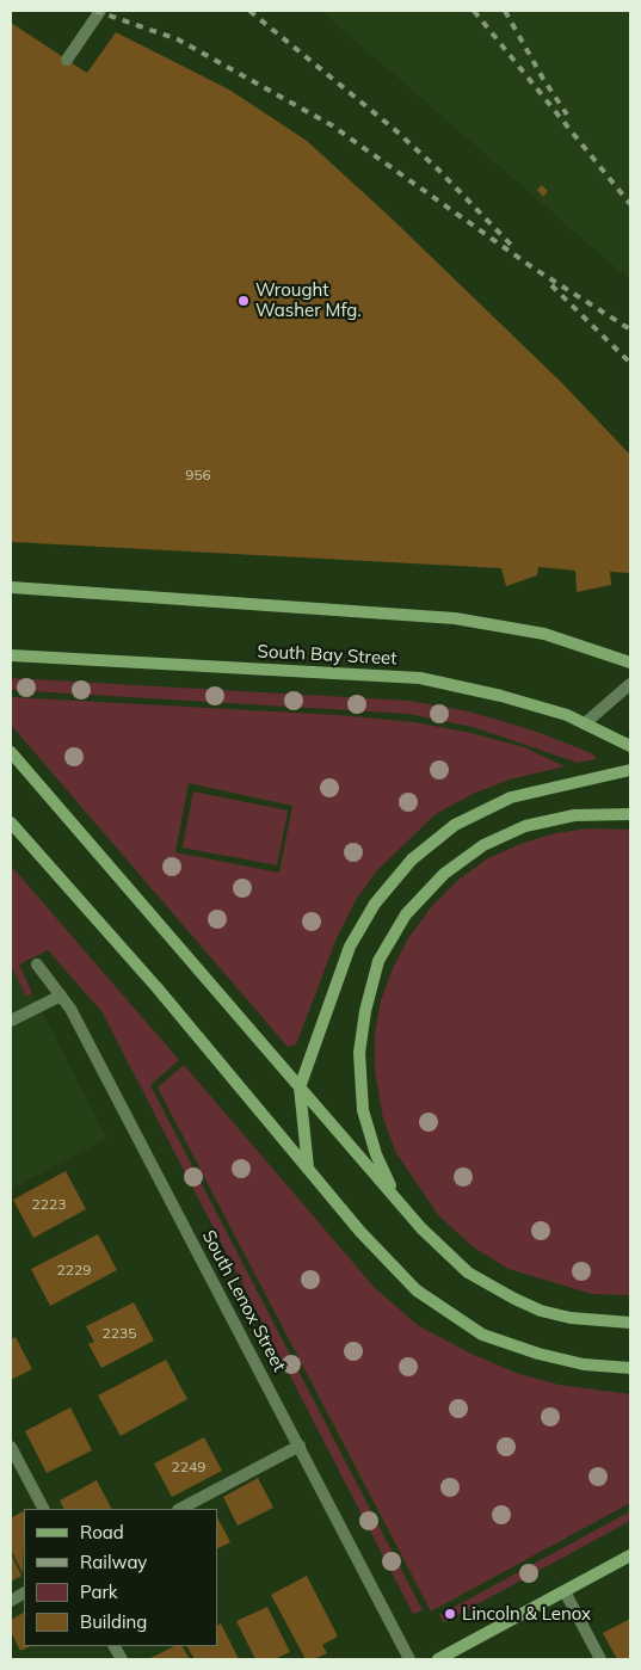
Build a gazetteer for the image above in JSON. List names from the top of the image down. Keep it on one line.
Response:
{"streets":{"main road":["South Bay Street"],"street":["South Lenox Street"]},"places":["Wrought Washer Mfg.","Lincoln & Lenox"],"house_numbers":["956","2223","2229","2235","2249"],"legend":["Road","Railway","Park","Building"]}
